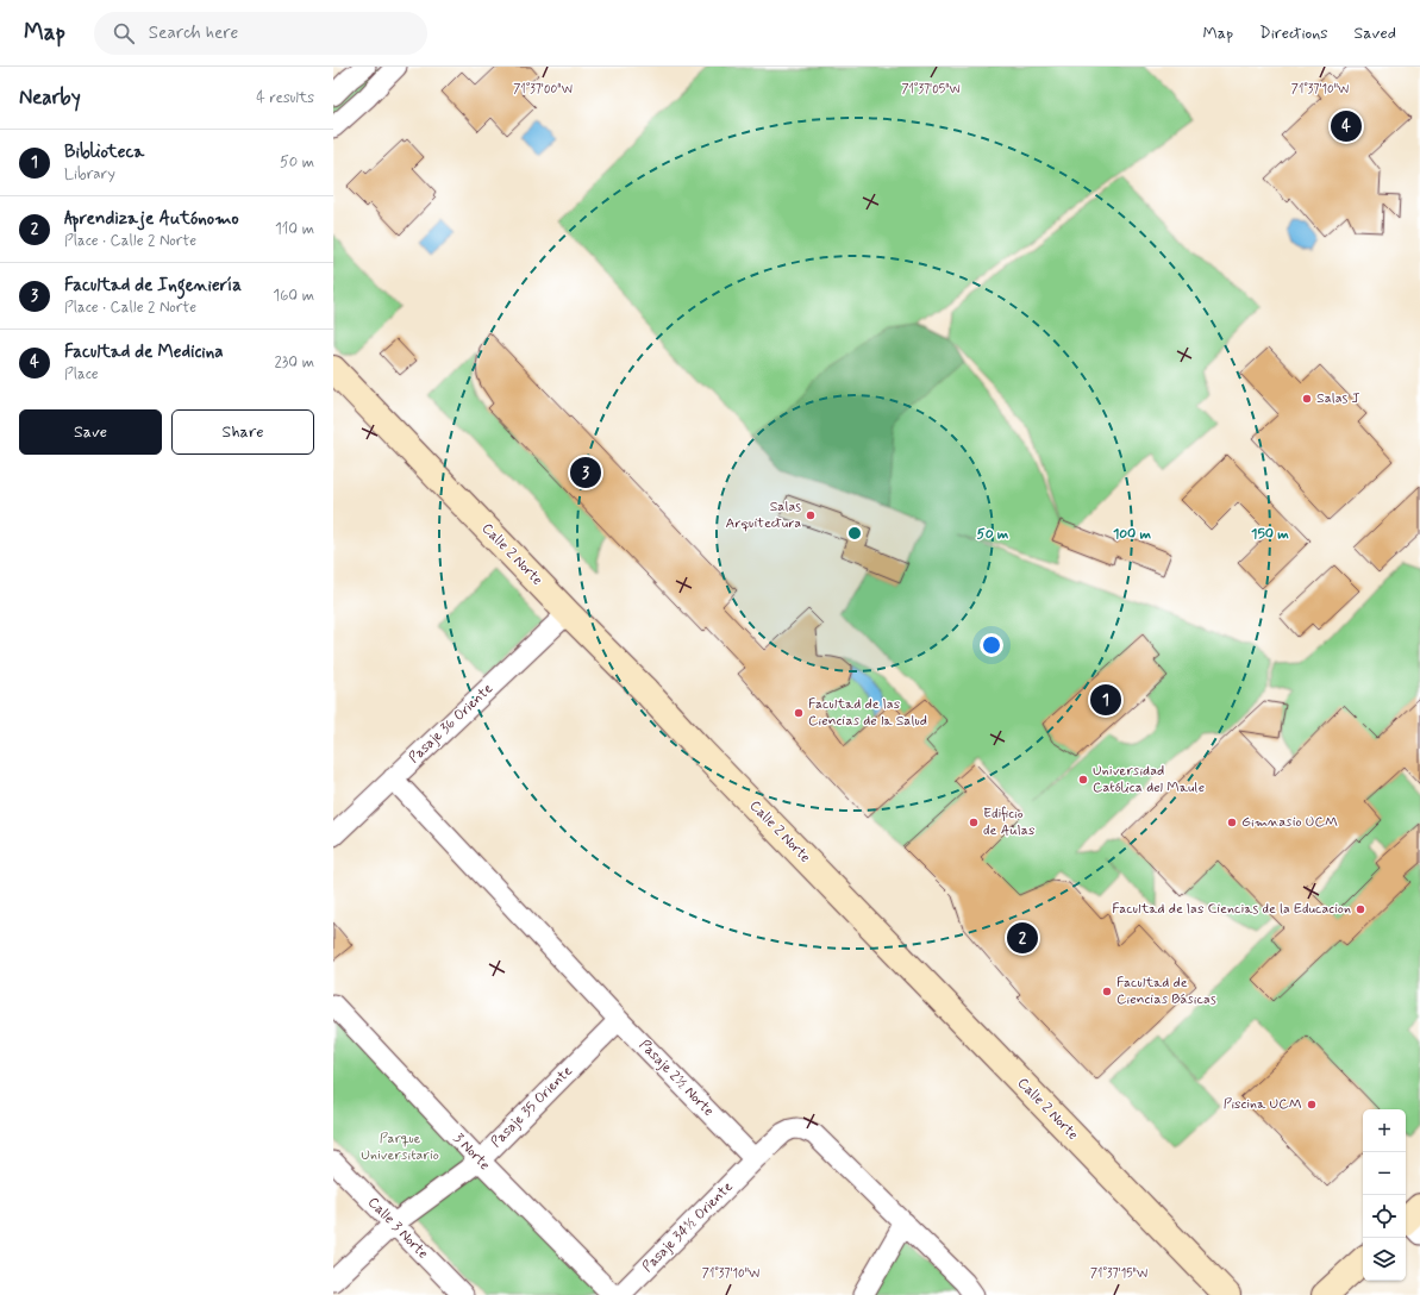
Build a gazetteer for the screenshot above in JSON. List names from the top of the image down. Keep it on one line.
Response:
{"streets":{"main road":["Calle 2 Norte"],"street":["Pasaje 36 Oriente","Pasaje 2½ Norte","Pasaje 35 Oriente","3 Norte","Pasaje 34½ Oriente","Calle 3 Norte"]},"crossings":[["Calle 2 Norte","Pasaje 36 Oriente"],["Pasaje 36 Oriente","Pasaje 2½ Norte"],["Pasaje 2½ Norte","Pasaje 35 Oriente"],["Pasaje 2½ Norte","Pasaje 34½ Oriente"],["Pasaje 35 Oriente","3 Norte"],["Pasaje 35 Oriente","Calle 3 Norte"]],"parks":["Parque Universitario"],"places":["Salas J","Salas Arquitectura","Facultad de las Ciencias de la Salud","Universidad Católica del Maule","Edificio de Aulas","Gimnasio UCM","Facultad de las Ciencias de la Educacion","Facultad de Ciencias Básicas","Piscina UCM"],"page":{"header":"Map","search":"Search here","nav":["Map","Directions","Saved"],"heading":["Nearby","4 results"],"pins":["4","3","1","2"],"list":[{"mark":"1","name":"Biblioteca","note":"Library","value":"50 m"},{"mark":"2","name":"Aprendizaje Autónomo","note":"Place · Calle 2 Norte","value":"110 m"},{"mark":"3","name":"Facultad de Ingeniería","note":"Place · Calle 2 Norte","value":"160 m"},{"mark":"4","name":"Facultad de Medicina","note":"Place","value":"230 m"}],"buttons":["Save","Share"],"map_buttons":["+","−"]},"coordinates":["71°37'00\"W","71°37'05\"W","71°37'10\"W","71°37'15\"W"],"rings":["50 m","100 m","150 m"]}
